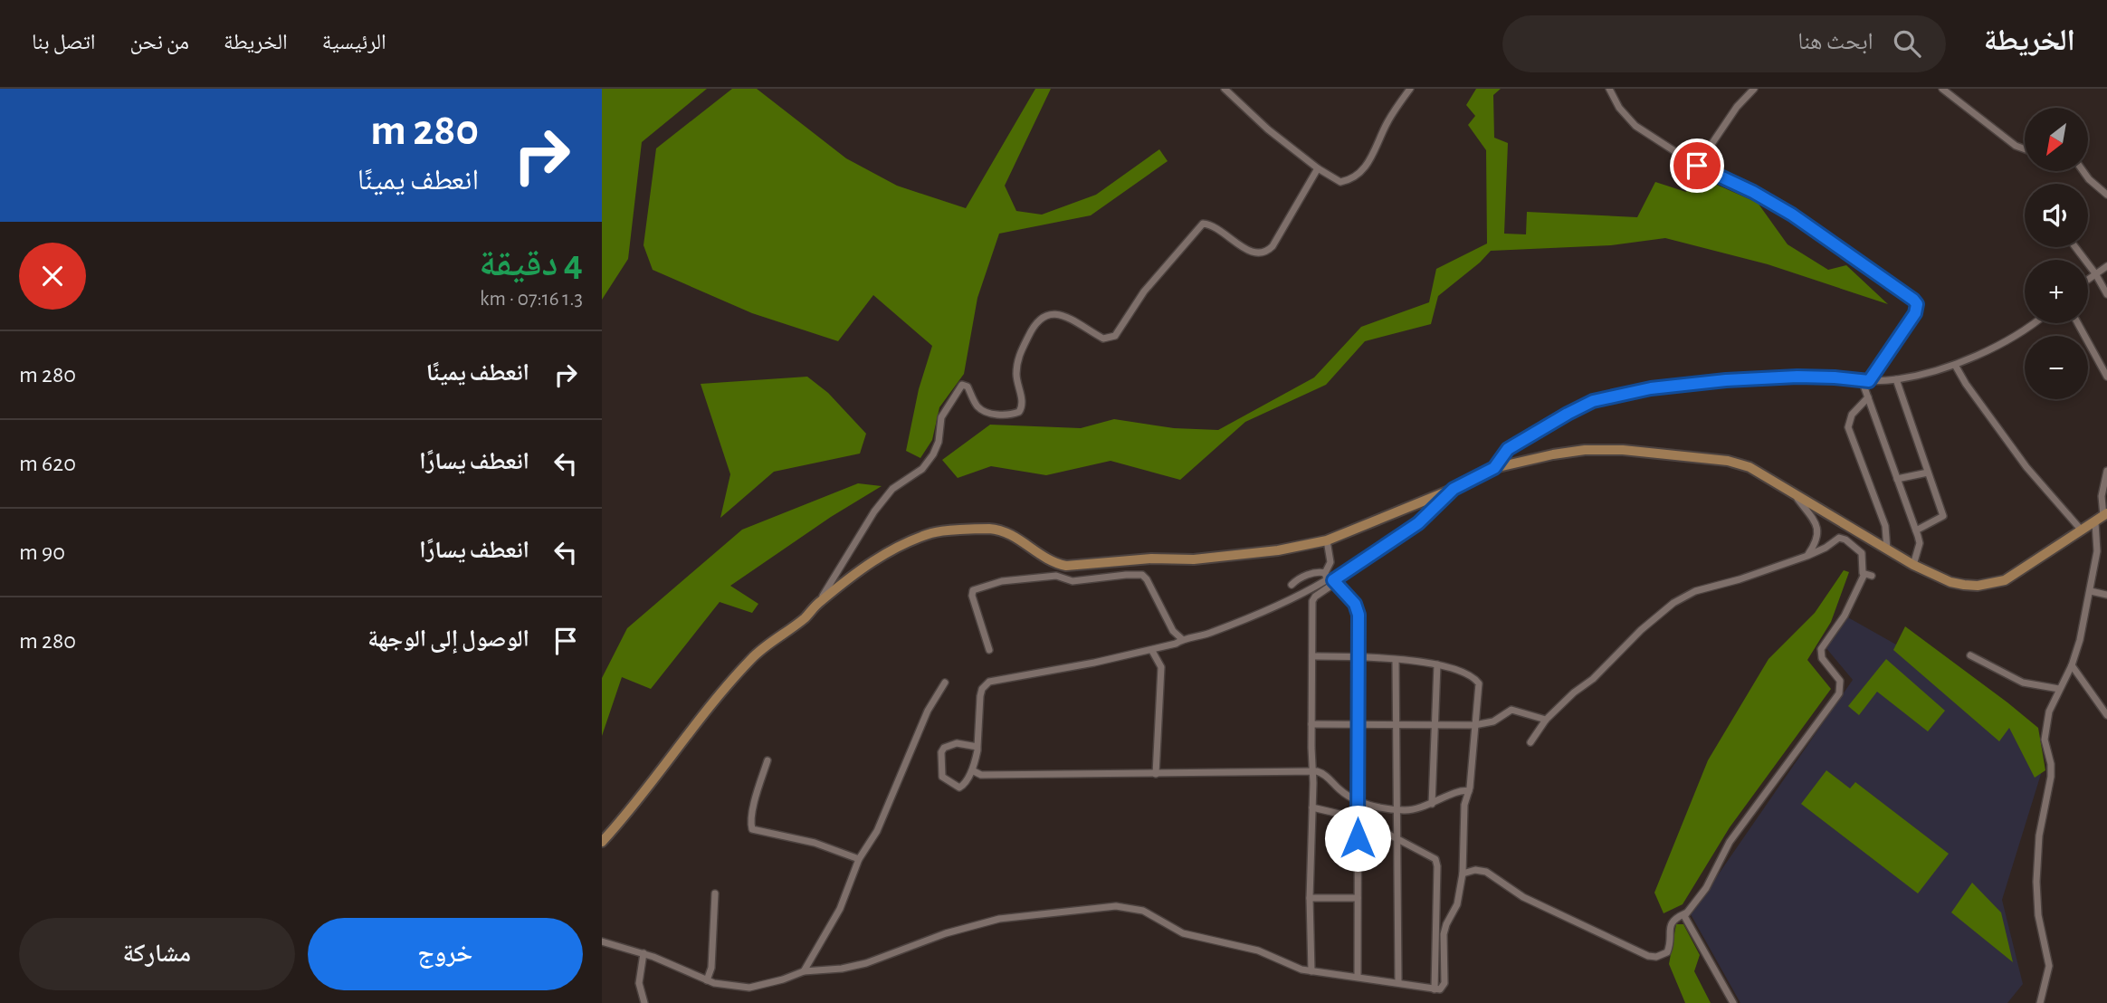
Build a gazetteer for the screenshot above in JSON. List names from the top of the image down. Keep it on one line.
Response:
{"north":"bottom left","page":{"header":"الخريطة","search":"ابحث هنا","nav":["الرئيسية","الخريطة","من نحن","اتصل بنا"],"turn":["280 m","انعطف يمينًا"],"map_buttons":["+","−"],"heading":["4 دقيقة","1.3 km · 07:16"],"list":[{"name":"انعطف يمينًا","value":"280 m"},{"name":"انعطف يسارًا","value":"620 m"},{"name":"انعطف يسارًا","value":"90 m"},{"name":"الوصول إلى الوجهة","value":"280 m"}],"buttons":["خروج","مشاركة"]}}
